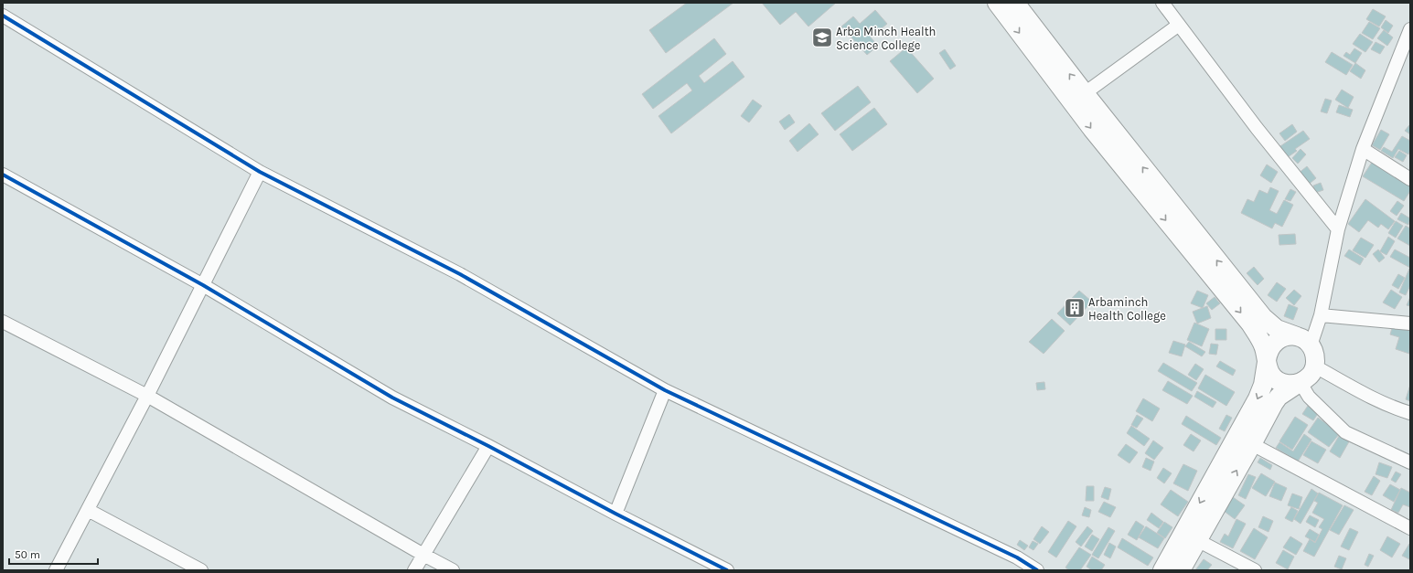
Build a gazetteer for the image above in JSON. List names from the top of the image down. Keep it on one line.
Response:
{"places":{"school or university":["Arba Minch Health Science College"],"building":["Arbaminch Health College"]},"scale_bar":"50 m"}
